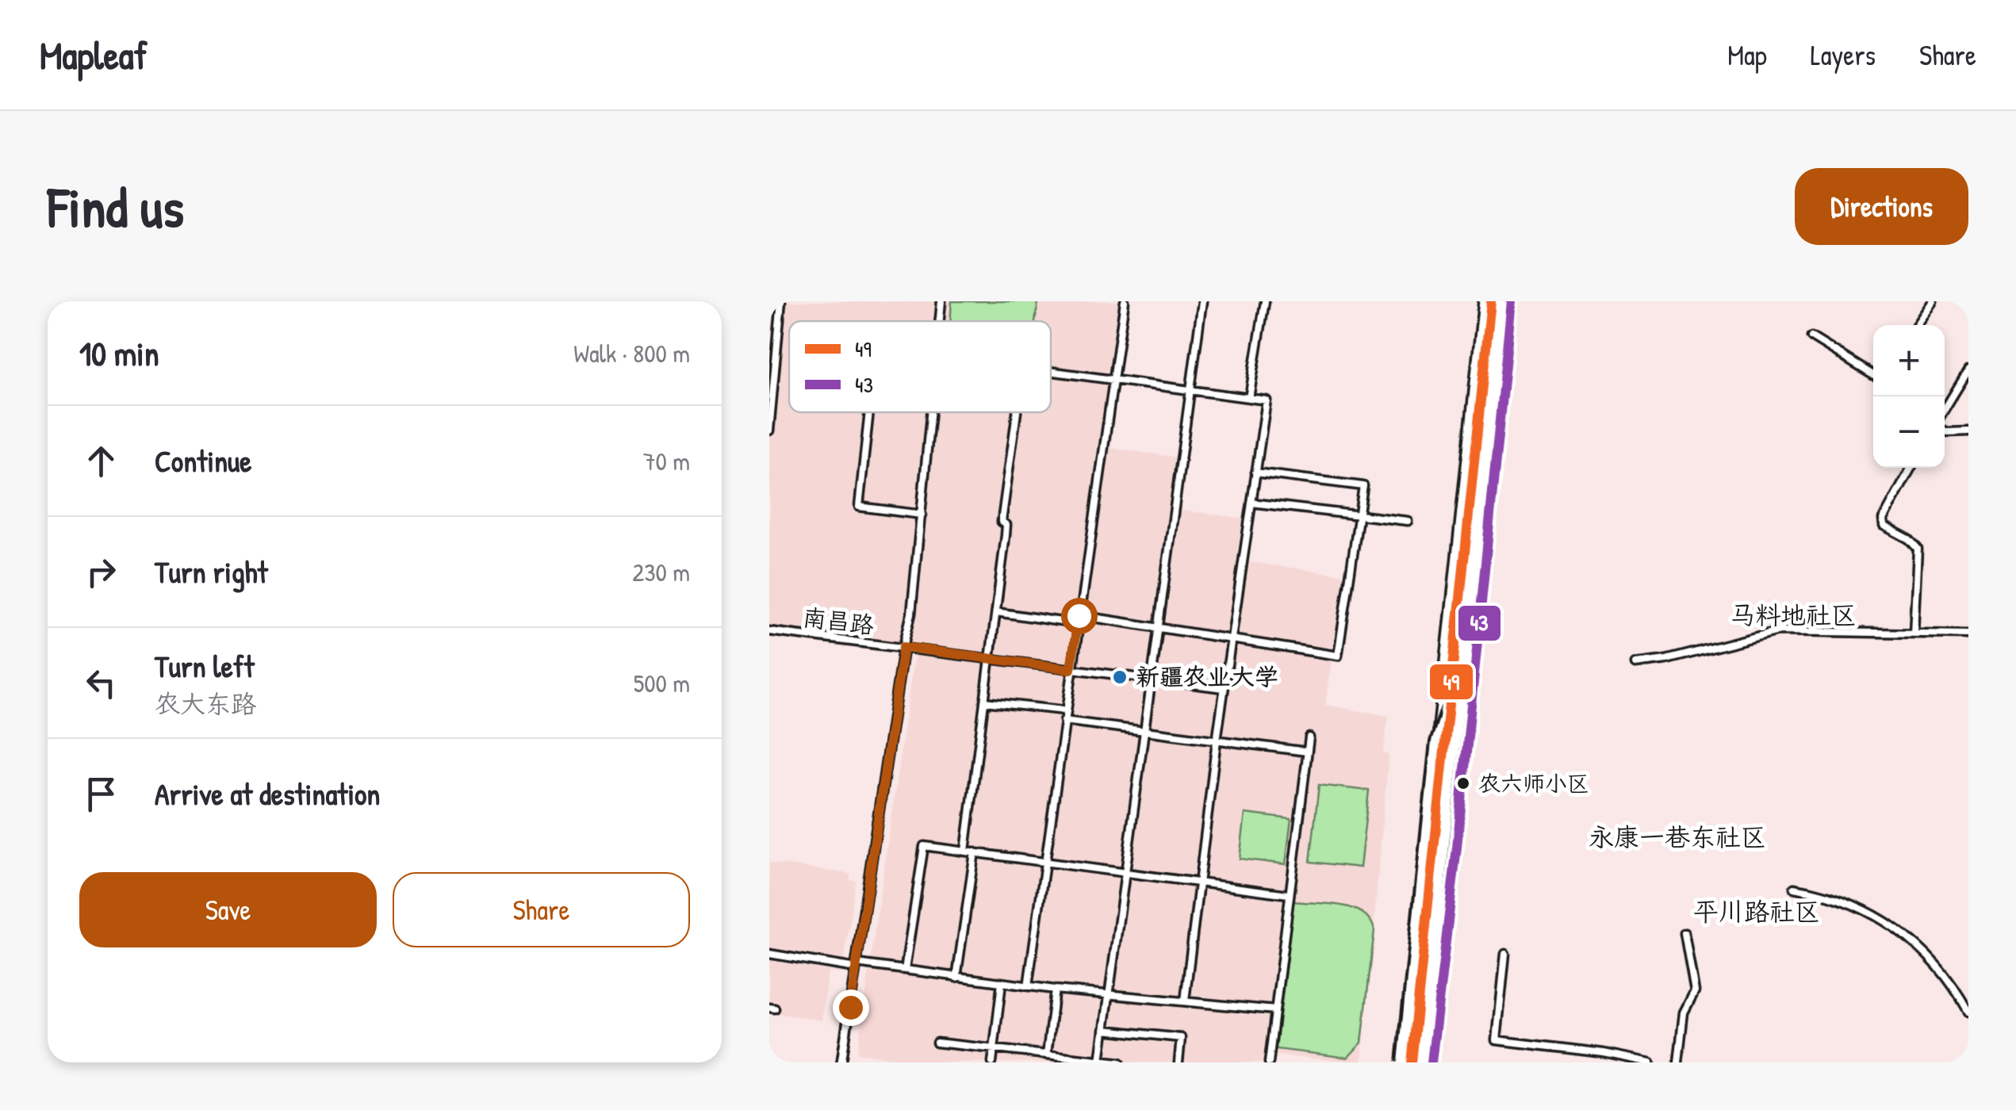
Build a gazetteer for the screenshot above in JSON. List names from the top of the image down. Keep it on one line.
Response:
{"streets":{"street":["南昌路"]},"districts":["马料地社区","永康一巷东社区","平川路社区"],"places":["新疆农业大学","农六师小区"],"lines":["transit line 49","transit line 43"],"legend":["49","43"],"page":{"header":"Mapleaf","nav":["Map","Layers","Share"],"buttons":["Directions",["Save","Share"]],"title":"Find us","heading":["10 min","Walk · 800 m"],"map_buttons":["+","−"],"list":[["Continue","70 m"],["Turn right","230 m"],["Turn left","农大东路","500 m"],"Arrive at destination"]}}
